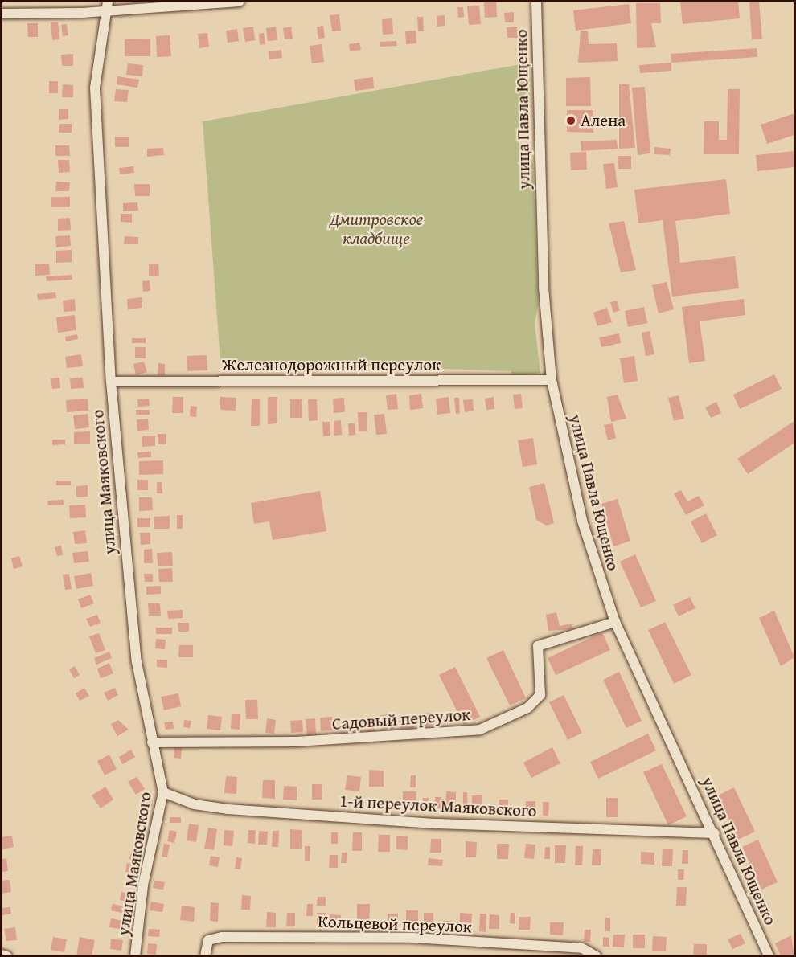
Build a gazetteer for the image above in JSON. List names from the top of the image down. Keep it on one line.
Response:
{"streets":{"street":["улица Павла Ющенко","Железнодорожный переулок","улица Маяковского","Садовый переулок","1-й переулок Маяковского","Кольцевой переулок"]},"crossings":[["улица Павла Ющенко","Железнодорожный переулок"],["улица Павла Ющенко","Садовый переулок"],["улица Павла Ющенко","1-й переулок Маяковского"],["Железнодорожный переулок","улица Маяковского"],["улица Маяковского","Садовый переулок"],["улица Маяковского","1-й переулок Маяковского"]],"parks":["Дмитровское кладбище"],"places":["Алена"]}
